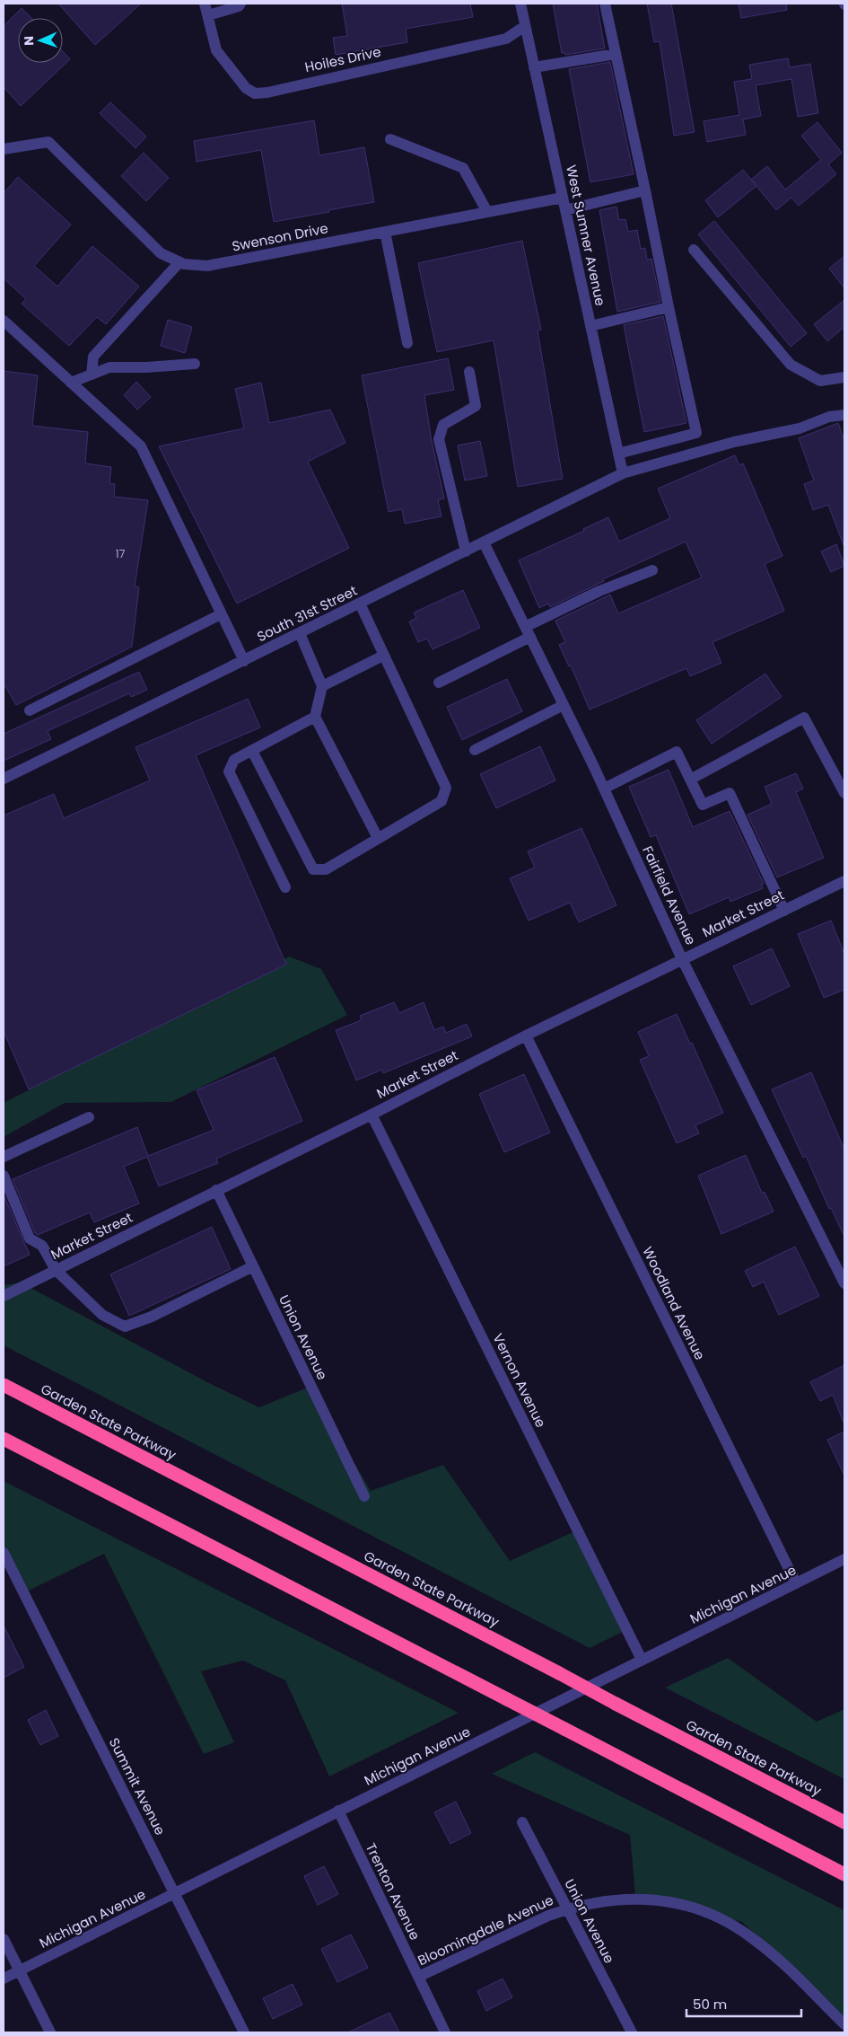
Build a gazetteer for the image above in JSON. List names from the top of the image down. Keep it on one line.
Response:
{"streets":{"highway":["Garden State Parkway"],"street":["Hoiles Drive","West Sumner Avenue","Swenson Drive","South 31st Street","Fairfield Avenue","Market Street","Woodland Avenue","Union Avenue","Vernon Avenue","Michigan Avenue","Summit Avenue","Trenton Avenue","Bloomingdale Avenue"]},"crossings":[["Hoiles Drive","West Sumner Avenue"],["West Sumner Avenue","Swenson Drive"],["West Sumner Avenue","South 31st Street"],["South 31st Street","Fairfield Avenue"],["Fairfield Avenue","Market Street"],["Market Street","Woodland Avenue"],["Market Street","Union Avenue"],["Market Street","Vernon Avenue"],["Woodland Avenue","Michigan Avenue"],["Union Avenue","Bloomingdale Avenue"],["Vernon Avenue","Michigan Avenue"],["Michigan Avenue","Summit Avenue"],["Michigan Avenue","Trenton Avenue"],["Trenton Avenue","Bloomingdale Avenue"]],"house_numbers":["17"],"scale_bar":"50 m","north":"left"}
